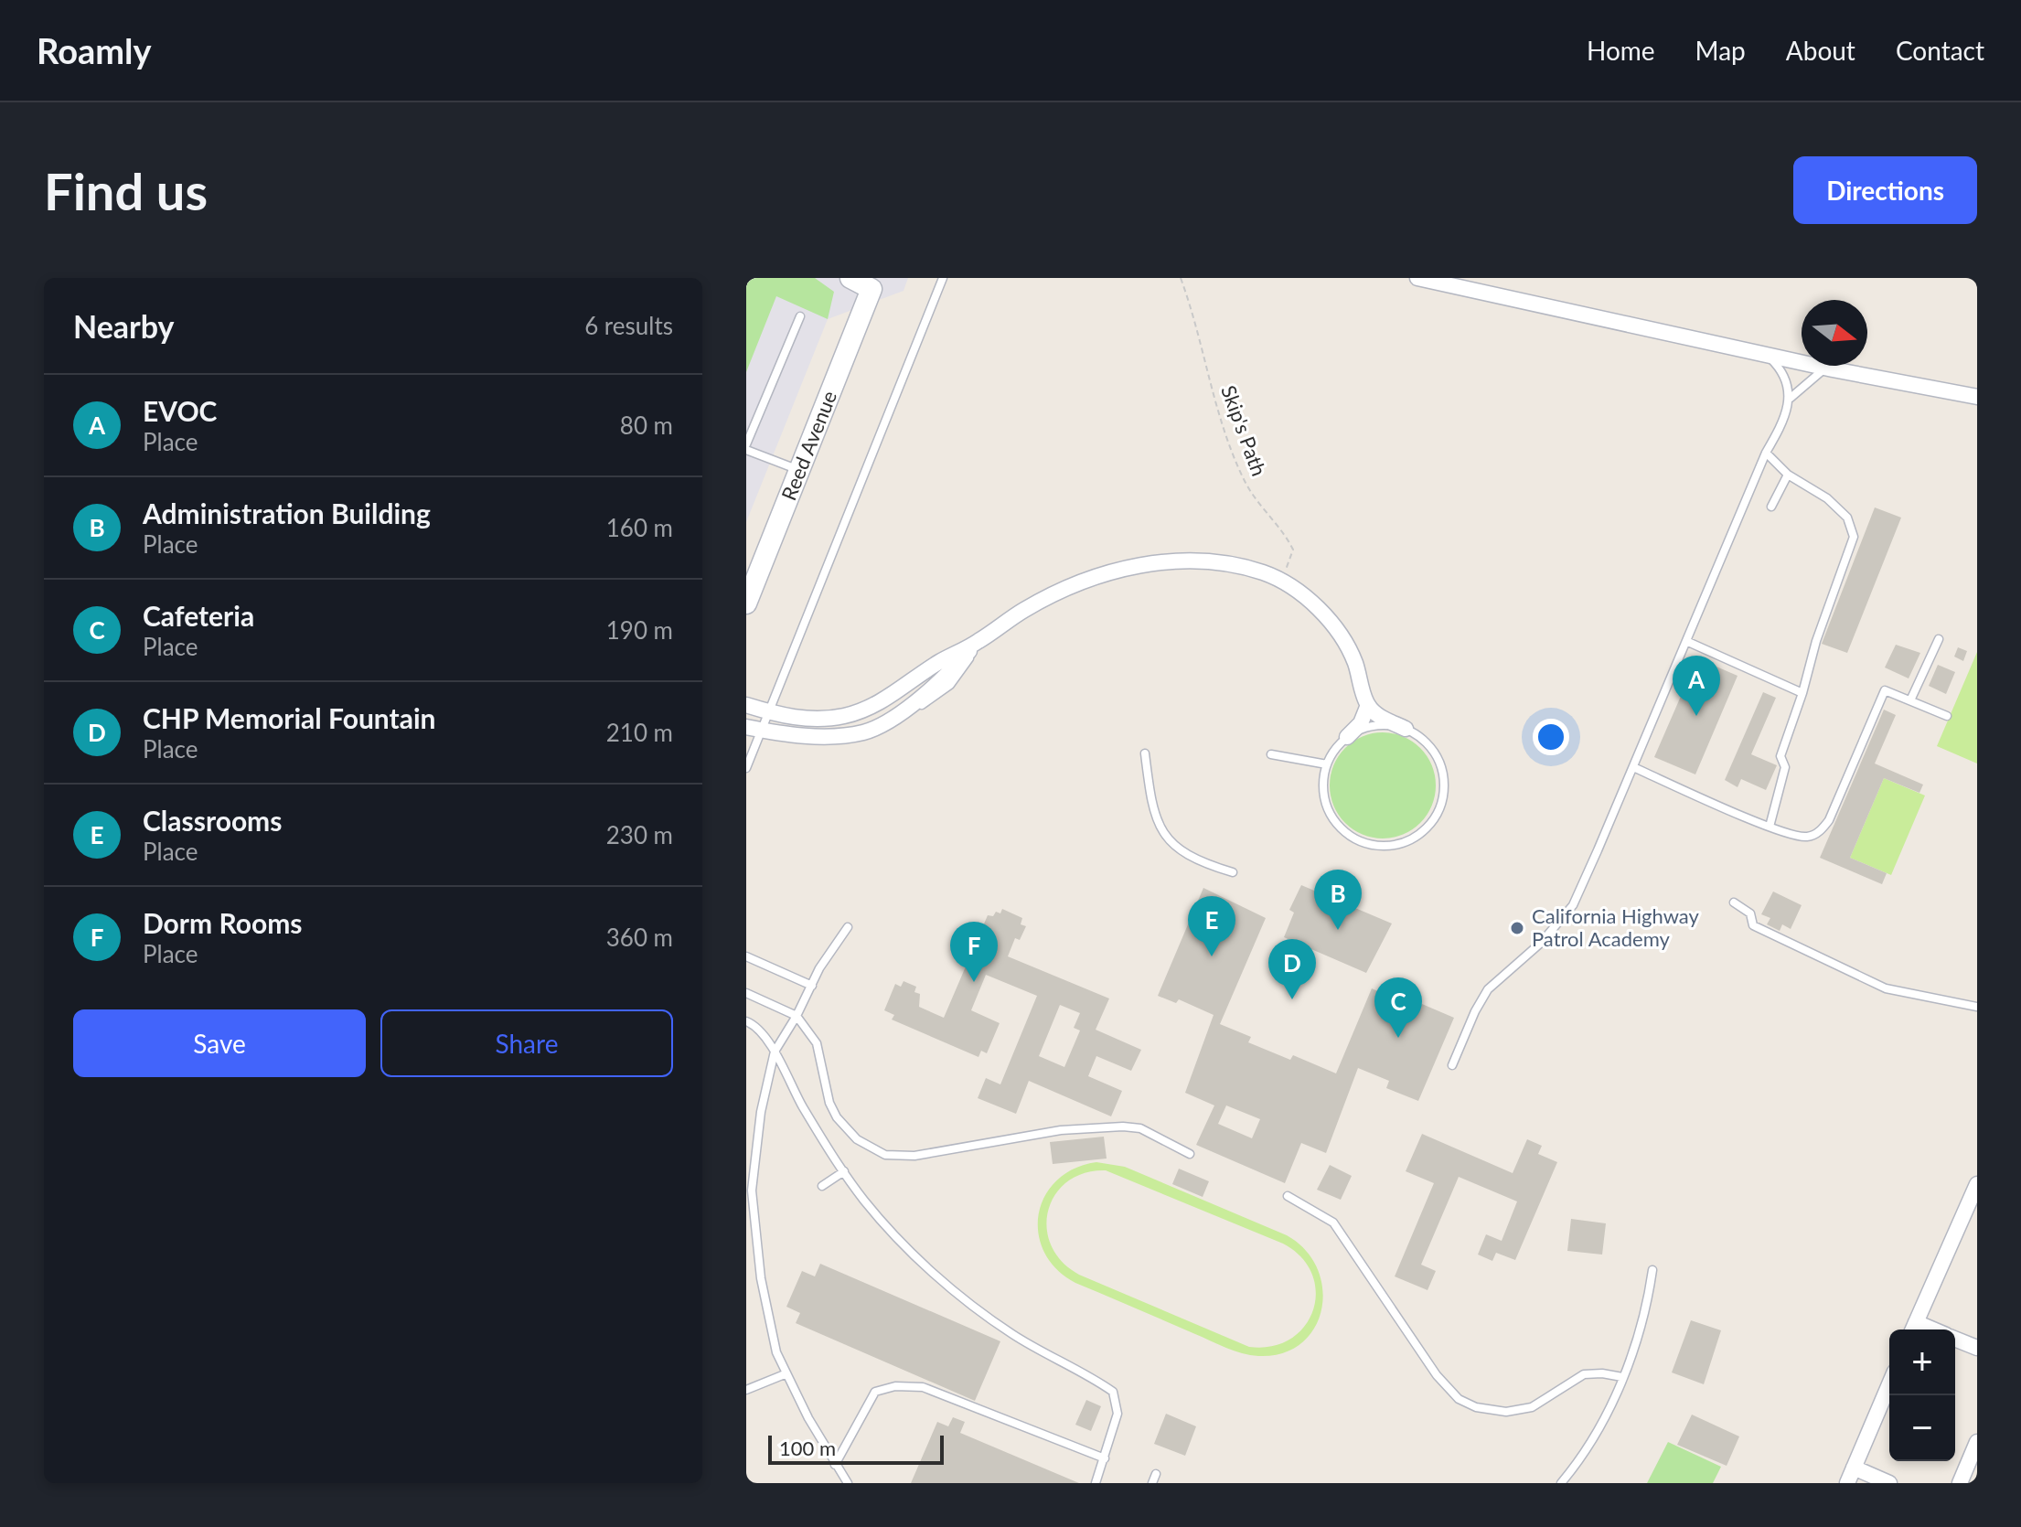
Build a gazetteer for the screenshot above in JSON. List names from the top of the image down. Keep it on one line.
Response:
{"streets":{"street":["Reed Avenue"],"path":["Skip's Path"]},"places":["California Highway Patrol Academy"],"scale_bar":"100 m","north":"right","page":{"header":"Roamly","nav":["Home","Map","About","Contact"],"buttons":["Directions",["Save","Share"]],"title":"Find us","heading":["Nearby","6 results"],"list":[{"mark":"A","name":"EVOC","note":"Place","value":"80 m"},{"mark":"B","name":"Administration Building","note":"Place","value":"160 m"},{"mark":"C","name":"Cafeteria","note":"Place","value":"190 m"},{"mark":"D","name":"CHP Memorial Fountain","note":"Place","value":"210 m"},{"mark":"E","name":"Classrooms","note":"Place","value":"230 m"},{"mark":"F","name":"Dorm Rooms","note":"Place","value":"360 m"}],"pins":["A","B","E","F","D","C"],"map_buttons":["+","−"],"scale":"100 m"}}
